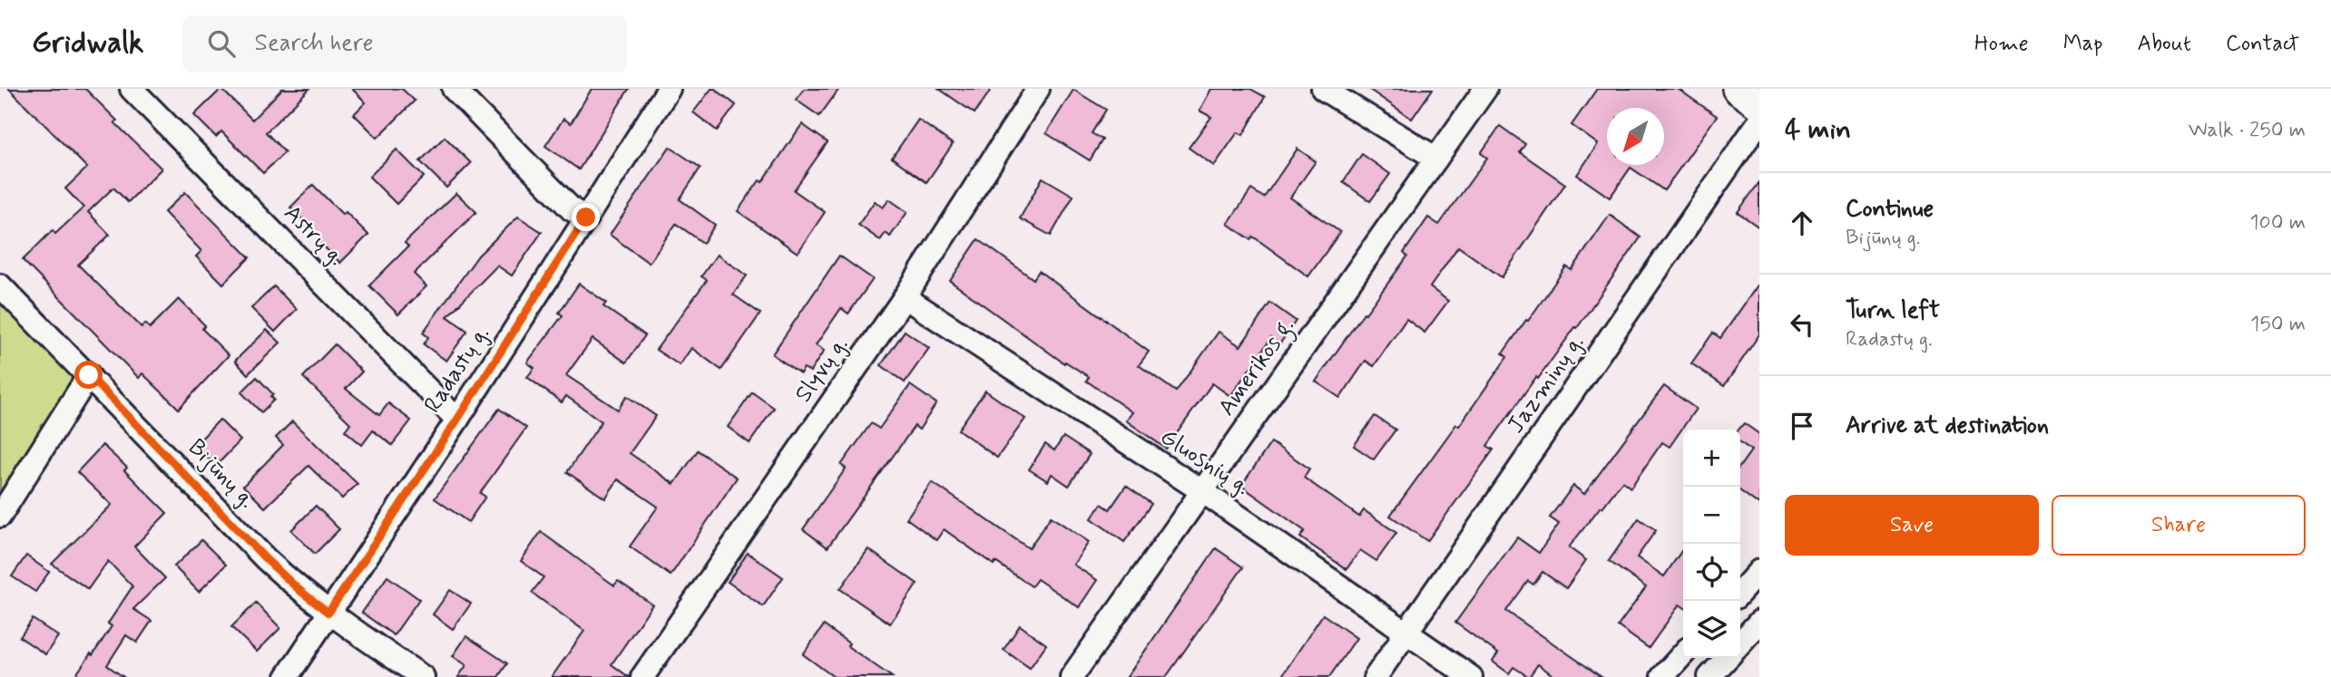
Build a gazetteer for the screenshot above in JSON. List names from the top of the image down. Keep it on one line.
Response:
{"streets":{"street":["Astrų g.","Amerikos g.","Radastų g.","Slyvų g.","Jazminų g.","Gluosnių g.","Bijūnų g."]},"crossings":[["Astrų g.","Radastų g."],["Amerikos g.","Gluosnių g."],["Radastų g.","Bijūnų g."],["Slyvų g.","Gluosnių g."],["Jazminų g.","Gluosnių g."]],"north":"bottom left","page":{"header":"Gridwalk","search":"Search here","nav":["Home","Map","About","Contact"],"heading":["4 min","Walk · 250 m"],"list":[["Continue","Bijūnų g.","100 m"],["Turn left","Radastų g.","150 m"],"Arrive at destination"],"map_buttons":["+","−"],"buttons":["Save","Share"]}}
